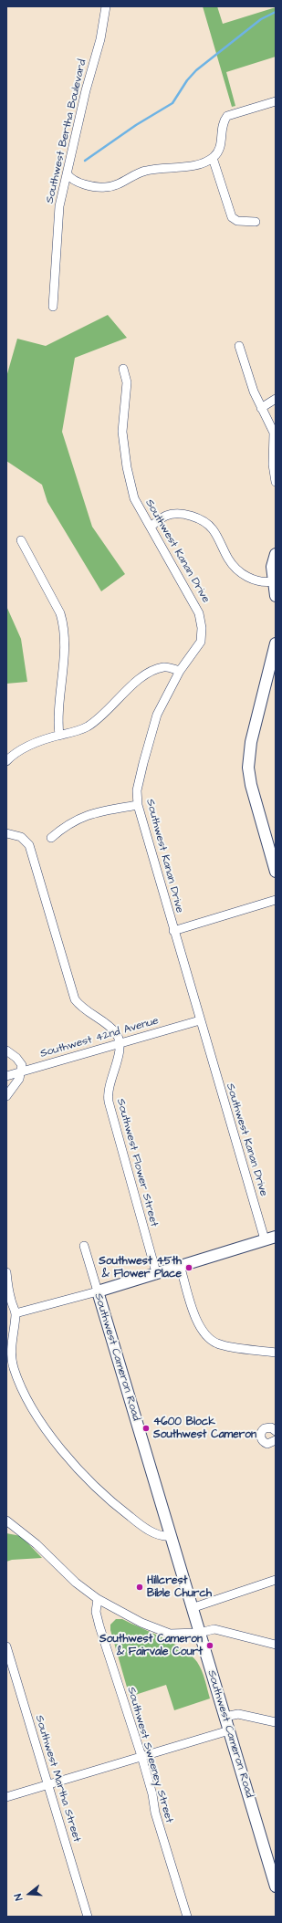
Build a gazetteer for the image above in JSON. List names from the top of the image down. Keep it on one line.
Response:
{"streets":{"street":["Southwest Bertha Boulevard","Southwest Kanan Drive","Southwest 42nd Avenue","Southwest Flower Street","Southwest Cameron Road","Southwest Sweeney Street","Southwest Martha Street"]},"crossings":[["Southwest Kanan Drive","Southwest 42nd Avenue"],["Southwest 42nd Avenue","Southwest Flower Street"]],"places":["Southwest 45th & Flower Place","4600 Block Southwest Cameron","Hillcrest Bible Church","Southwest Cameron & Fairvale Court"],"north":"left"}
